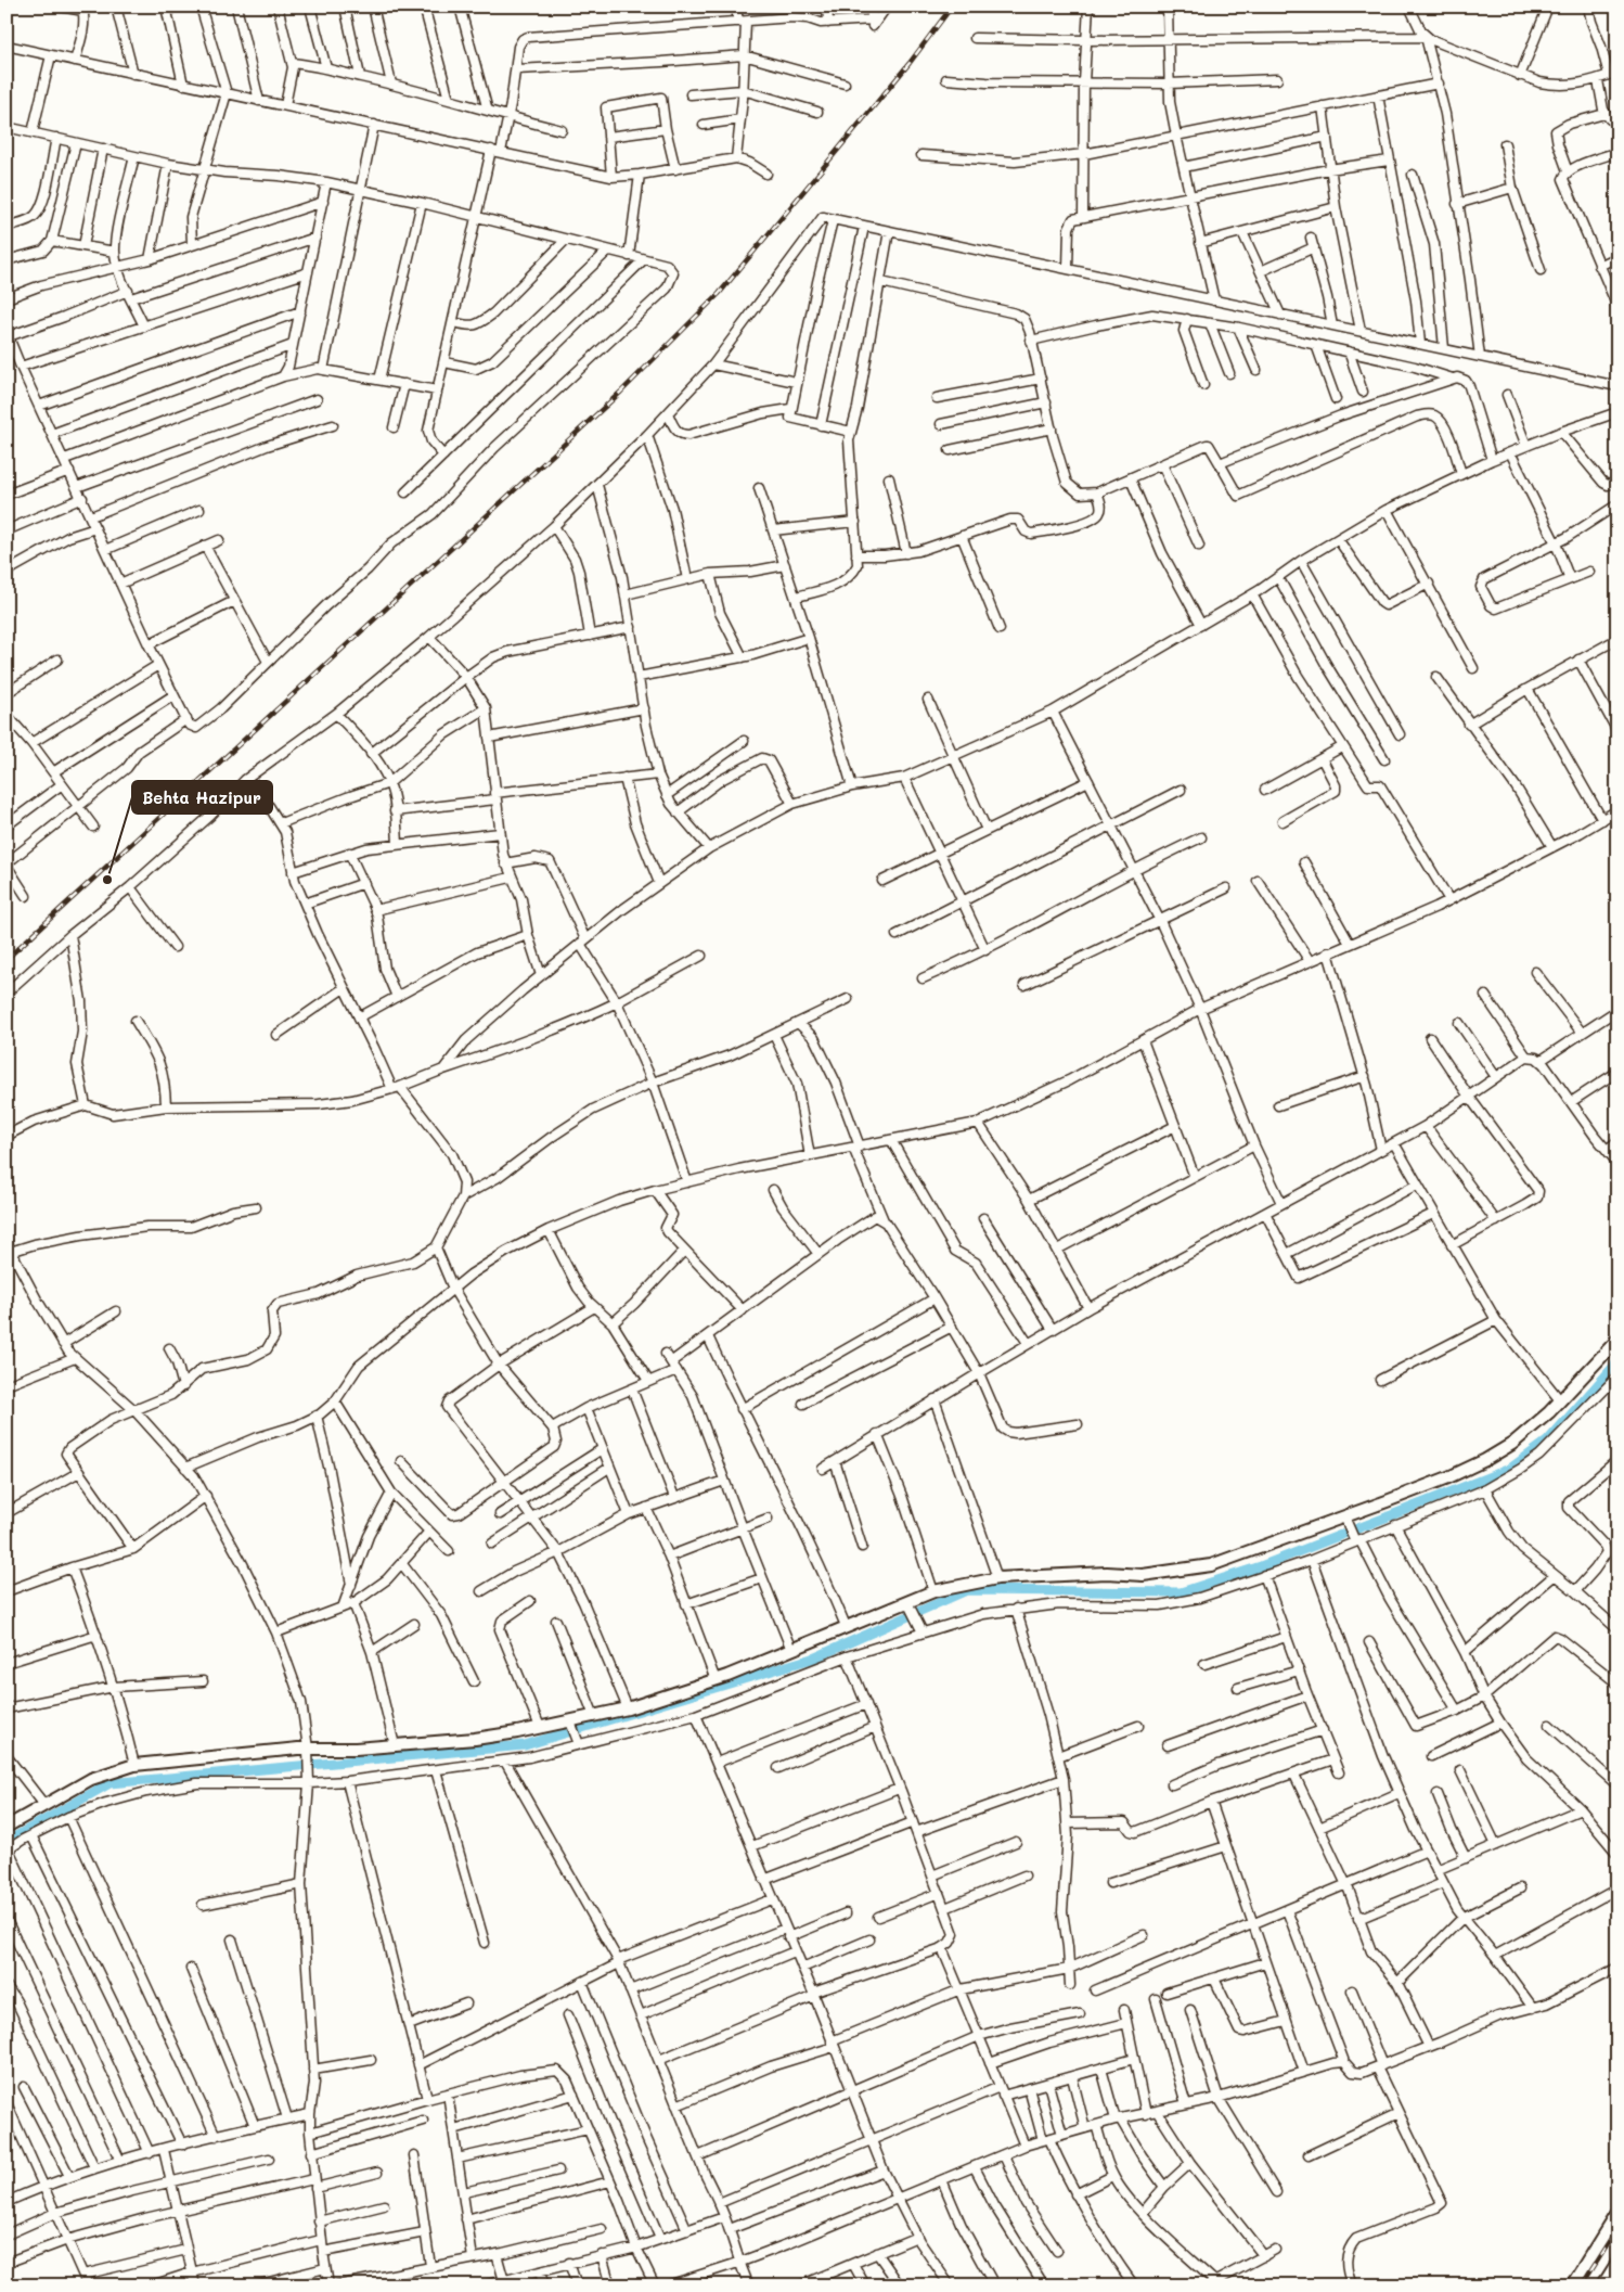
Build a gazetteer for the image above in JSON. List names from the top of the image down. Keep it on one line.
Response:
{"places":["Behta Hazipur"]}
